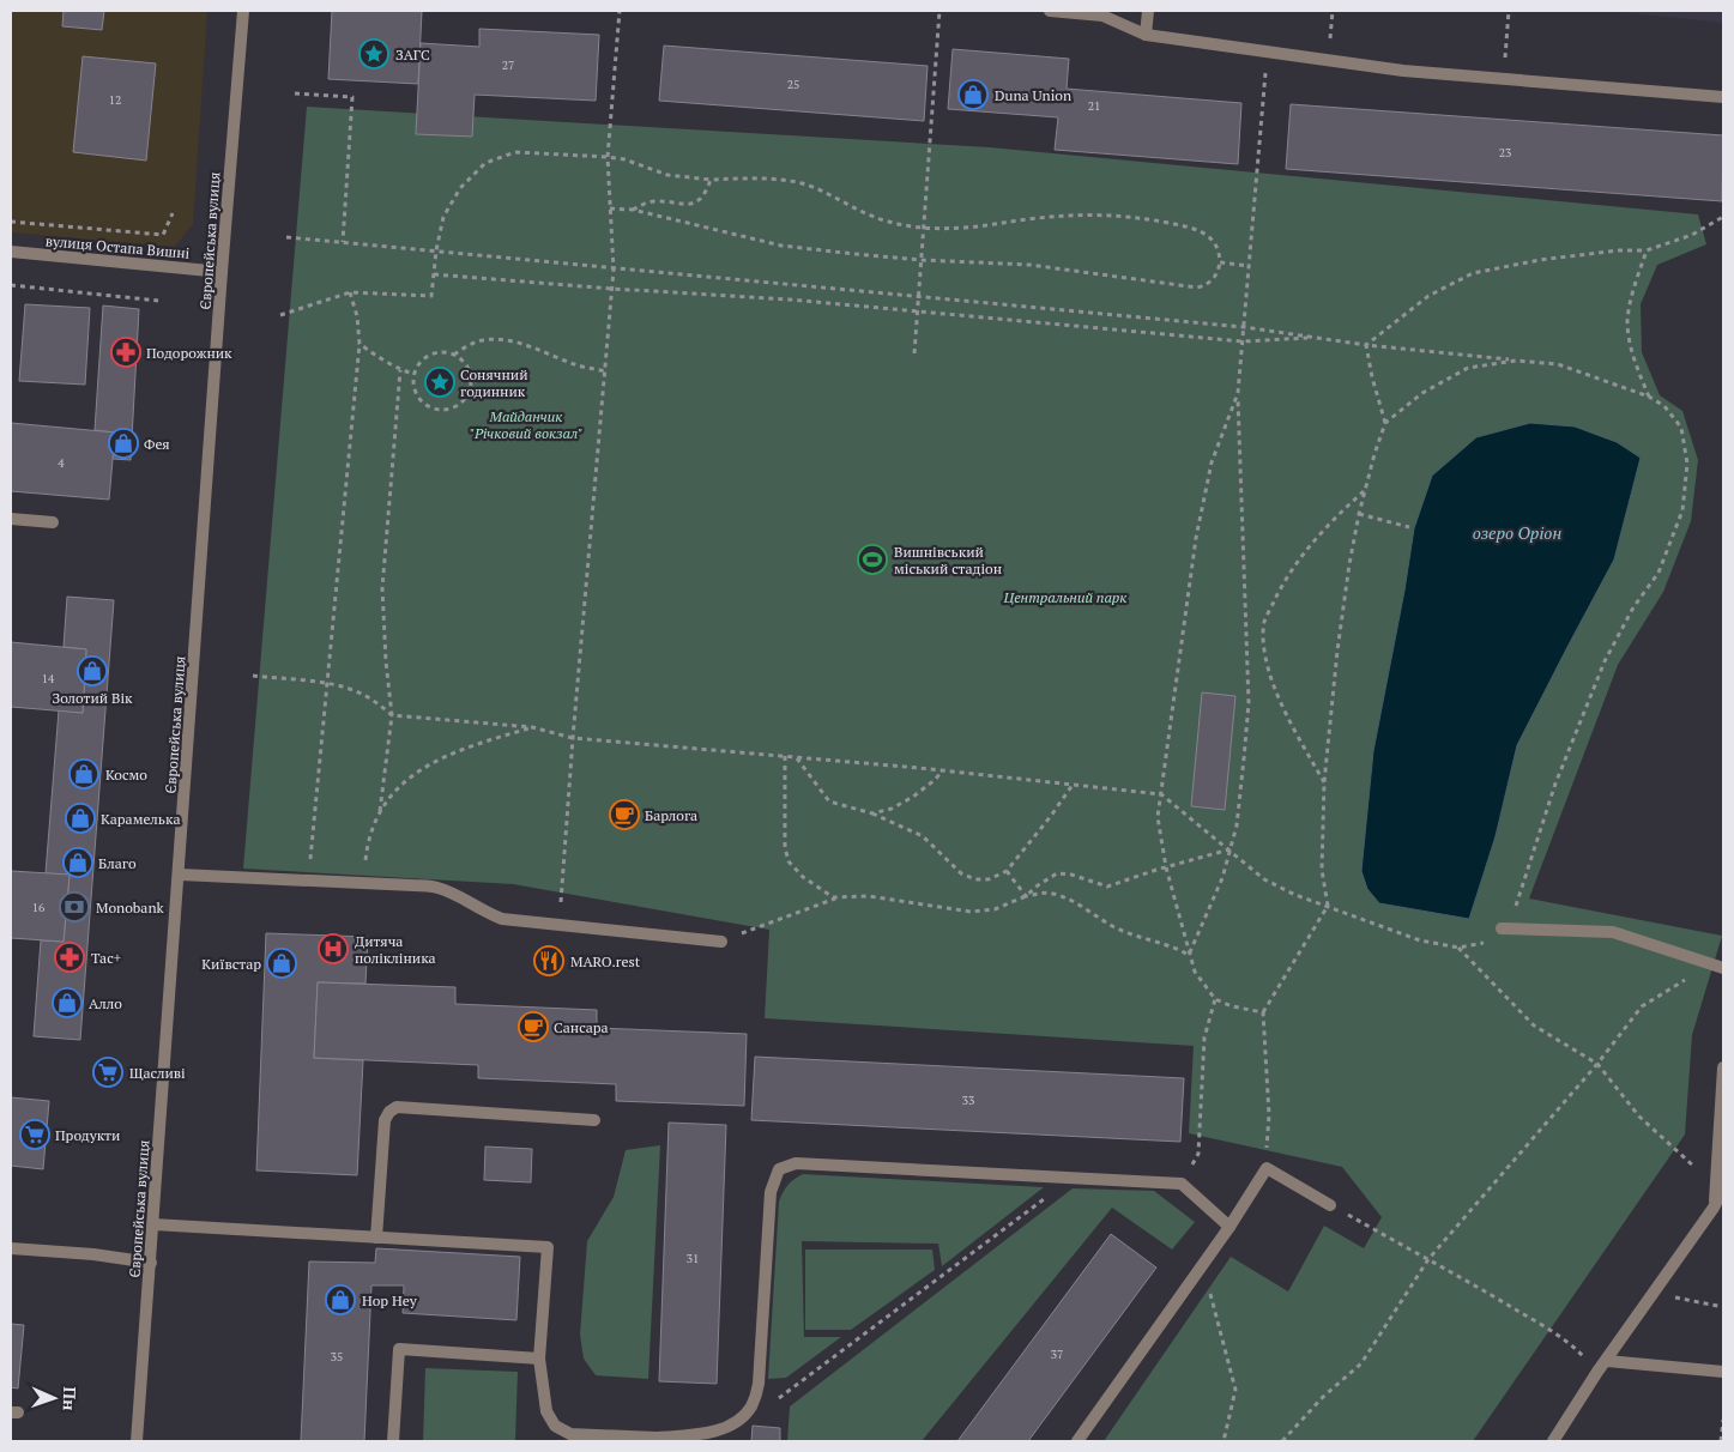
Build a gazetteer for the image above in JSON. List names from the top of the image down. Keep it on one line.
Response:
{"streets":{"street":["Європейська вулиця","вулиця Остапа Вишні"]},"crossings":[["Європейська вулиця","вулиця Остапа Вишні"]],"water":["озеро Оріон"],"parks":["Майданчик \"Річковий вокзал\"","Центральний парк"],"places":{"place":["ЗАГС","Сонячний годинник"],"shop":["Duna Union","Фея","Золотий Вік","Космо","Карамелька","Благо","Київстар","Алло","Hop Hey"],"pharmacy":["Подорожник","Тас+"],"sports":["Вишнівський міський стадіон"],"cafe":["Барлога","Сансара"],"bank":["Monobank"],"hospital":["Дитяча полікліника"],"restaurant":["MARO.rest"],"supermarket":["Щасливі","Продукти"]},"house_numbers":["27","25","12","21","23","4","14","16","33","31","37","35"],"north":"right"}
